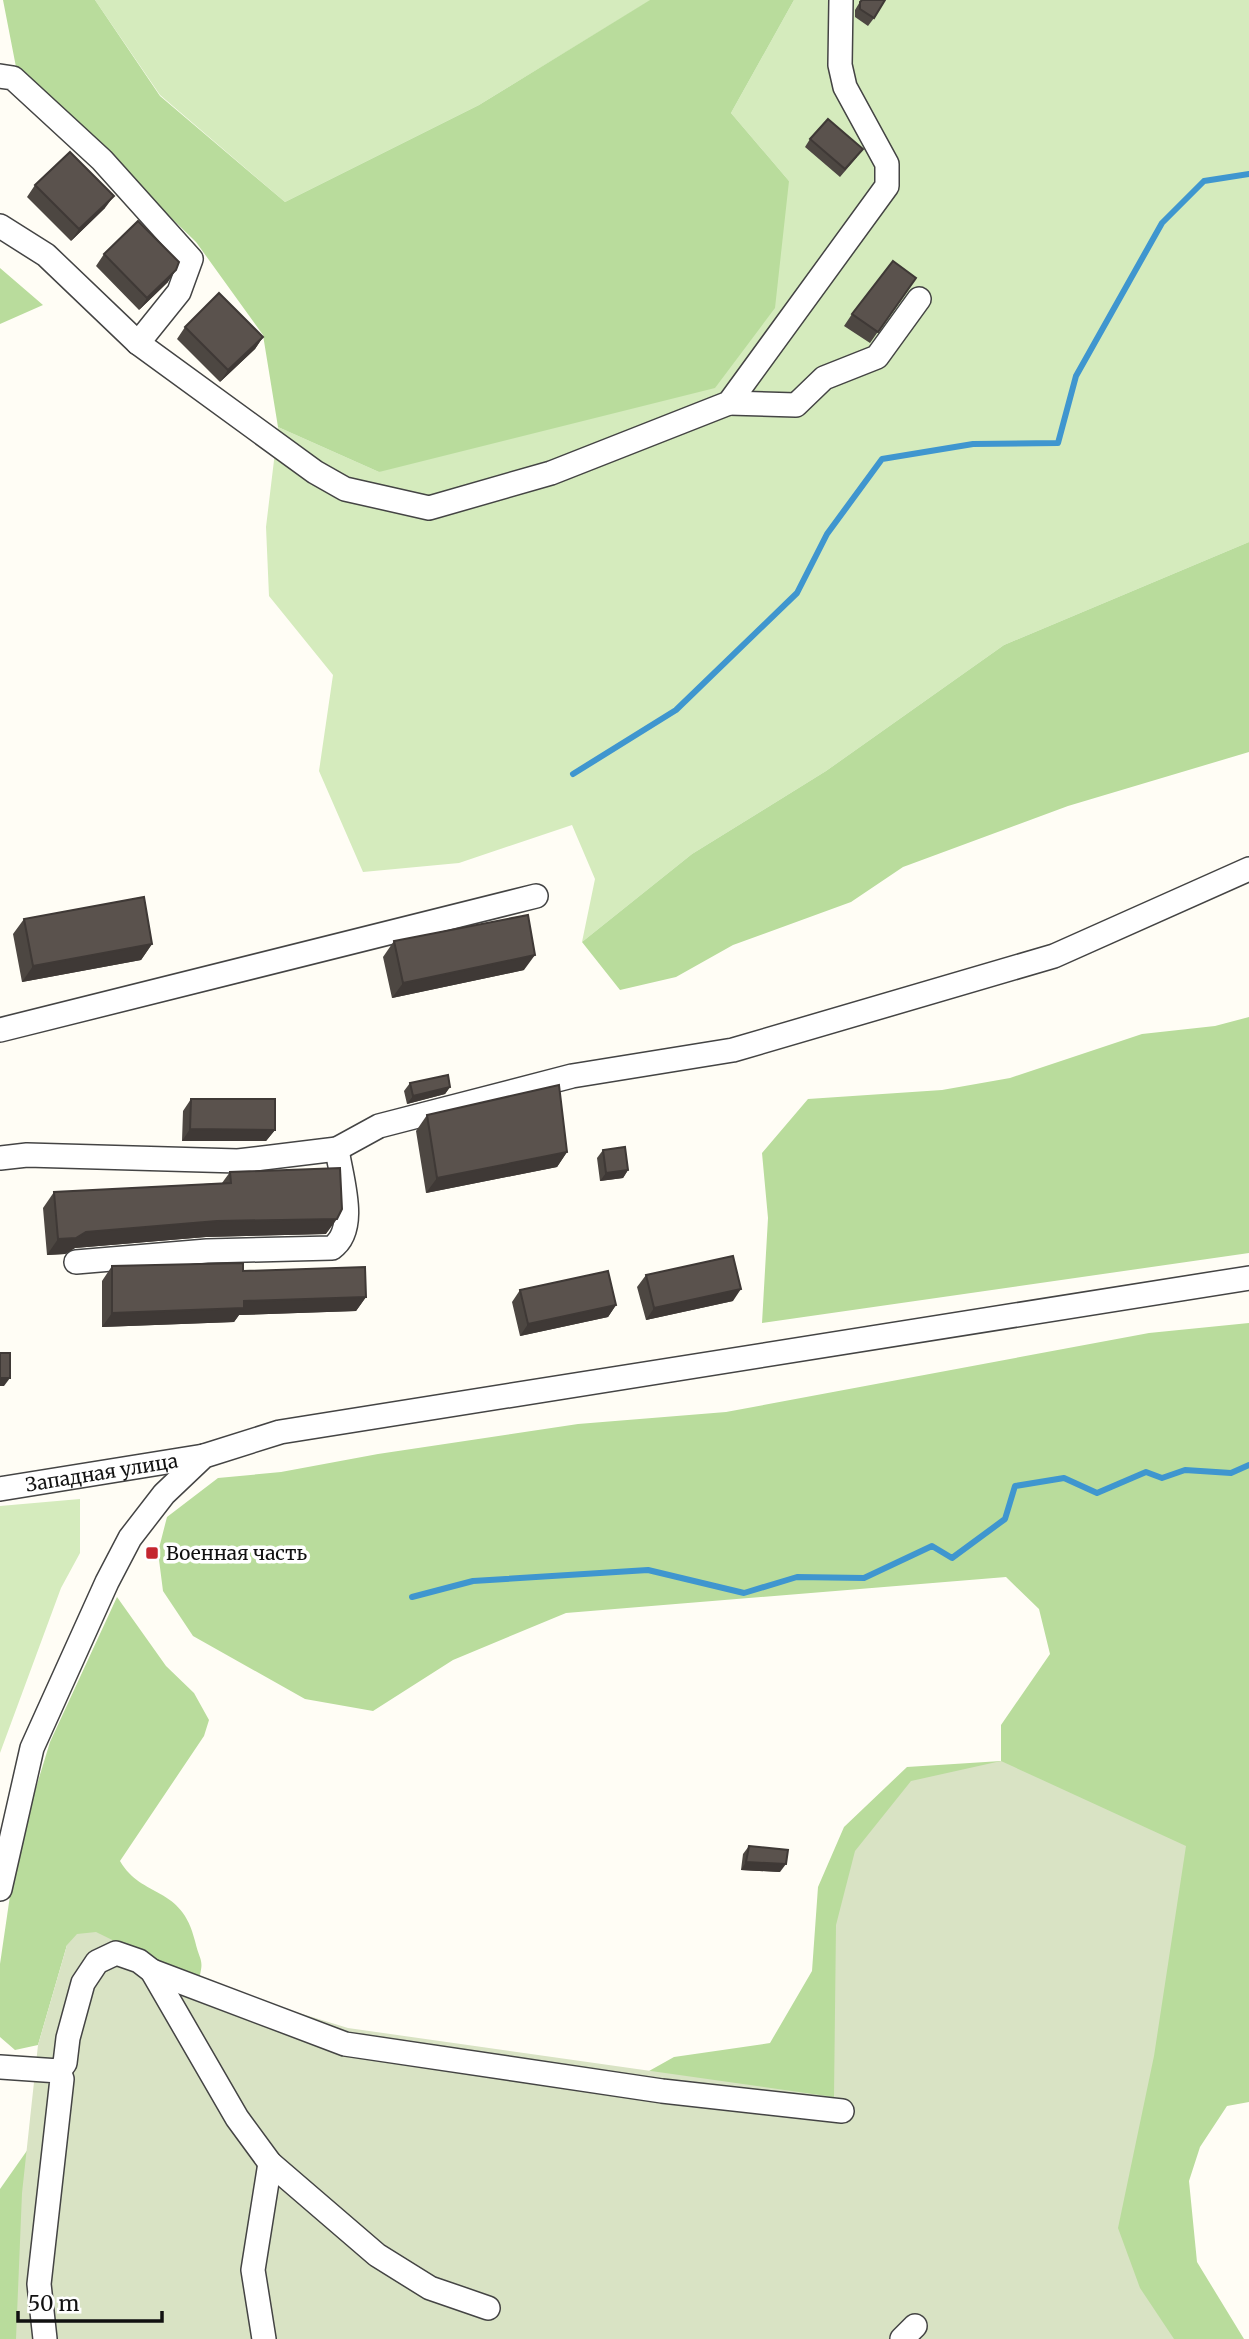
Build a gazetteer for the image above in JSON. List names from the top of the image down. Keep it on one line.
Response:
{"streets":{"street":["Западная улица"]},"places":{"transit":["Военная часть"]},"scale_bar":"50 m"}
